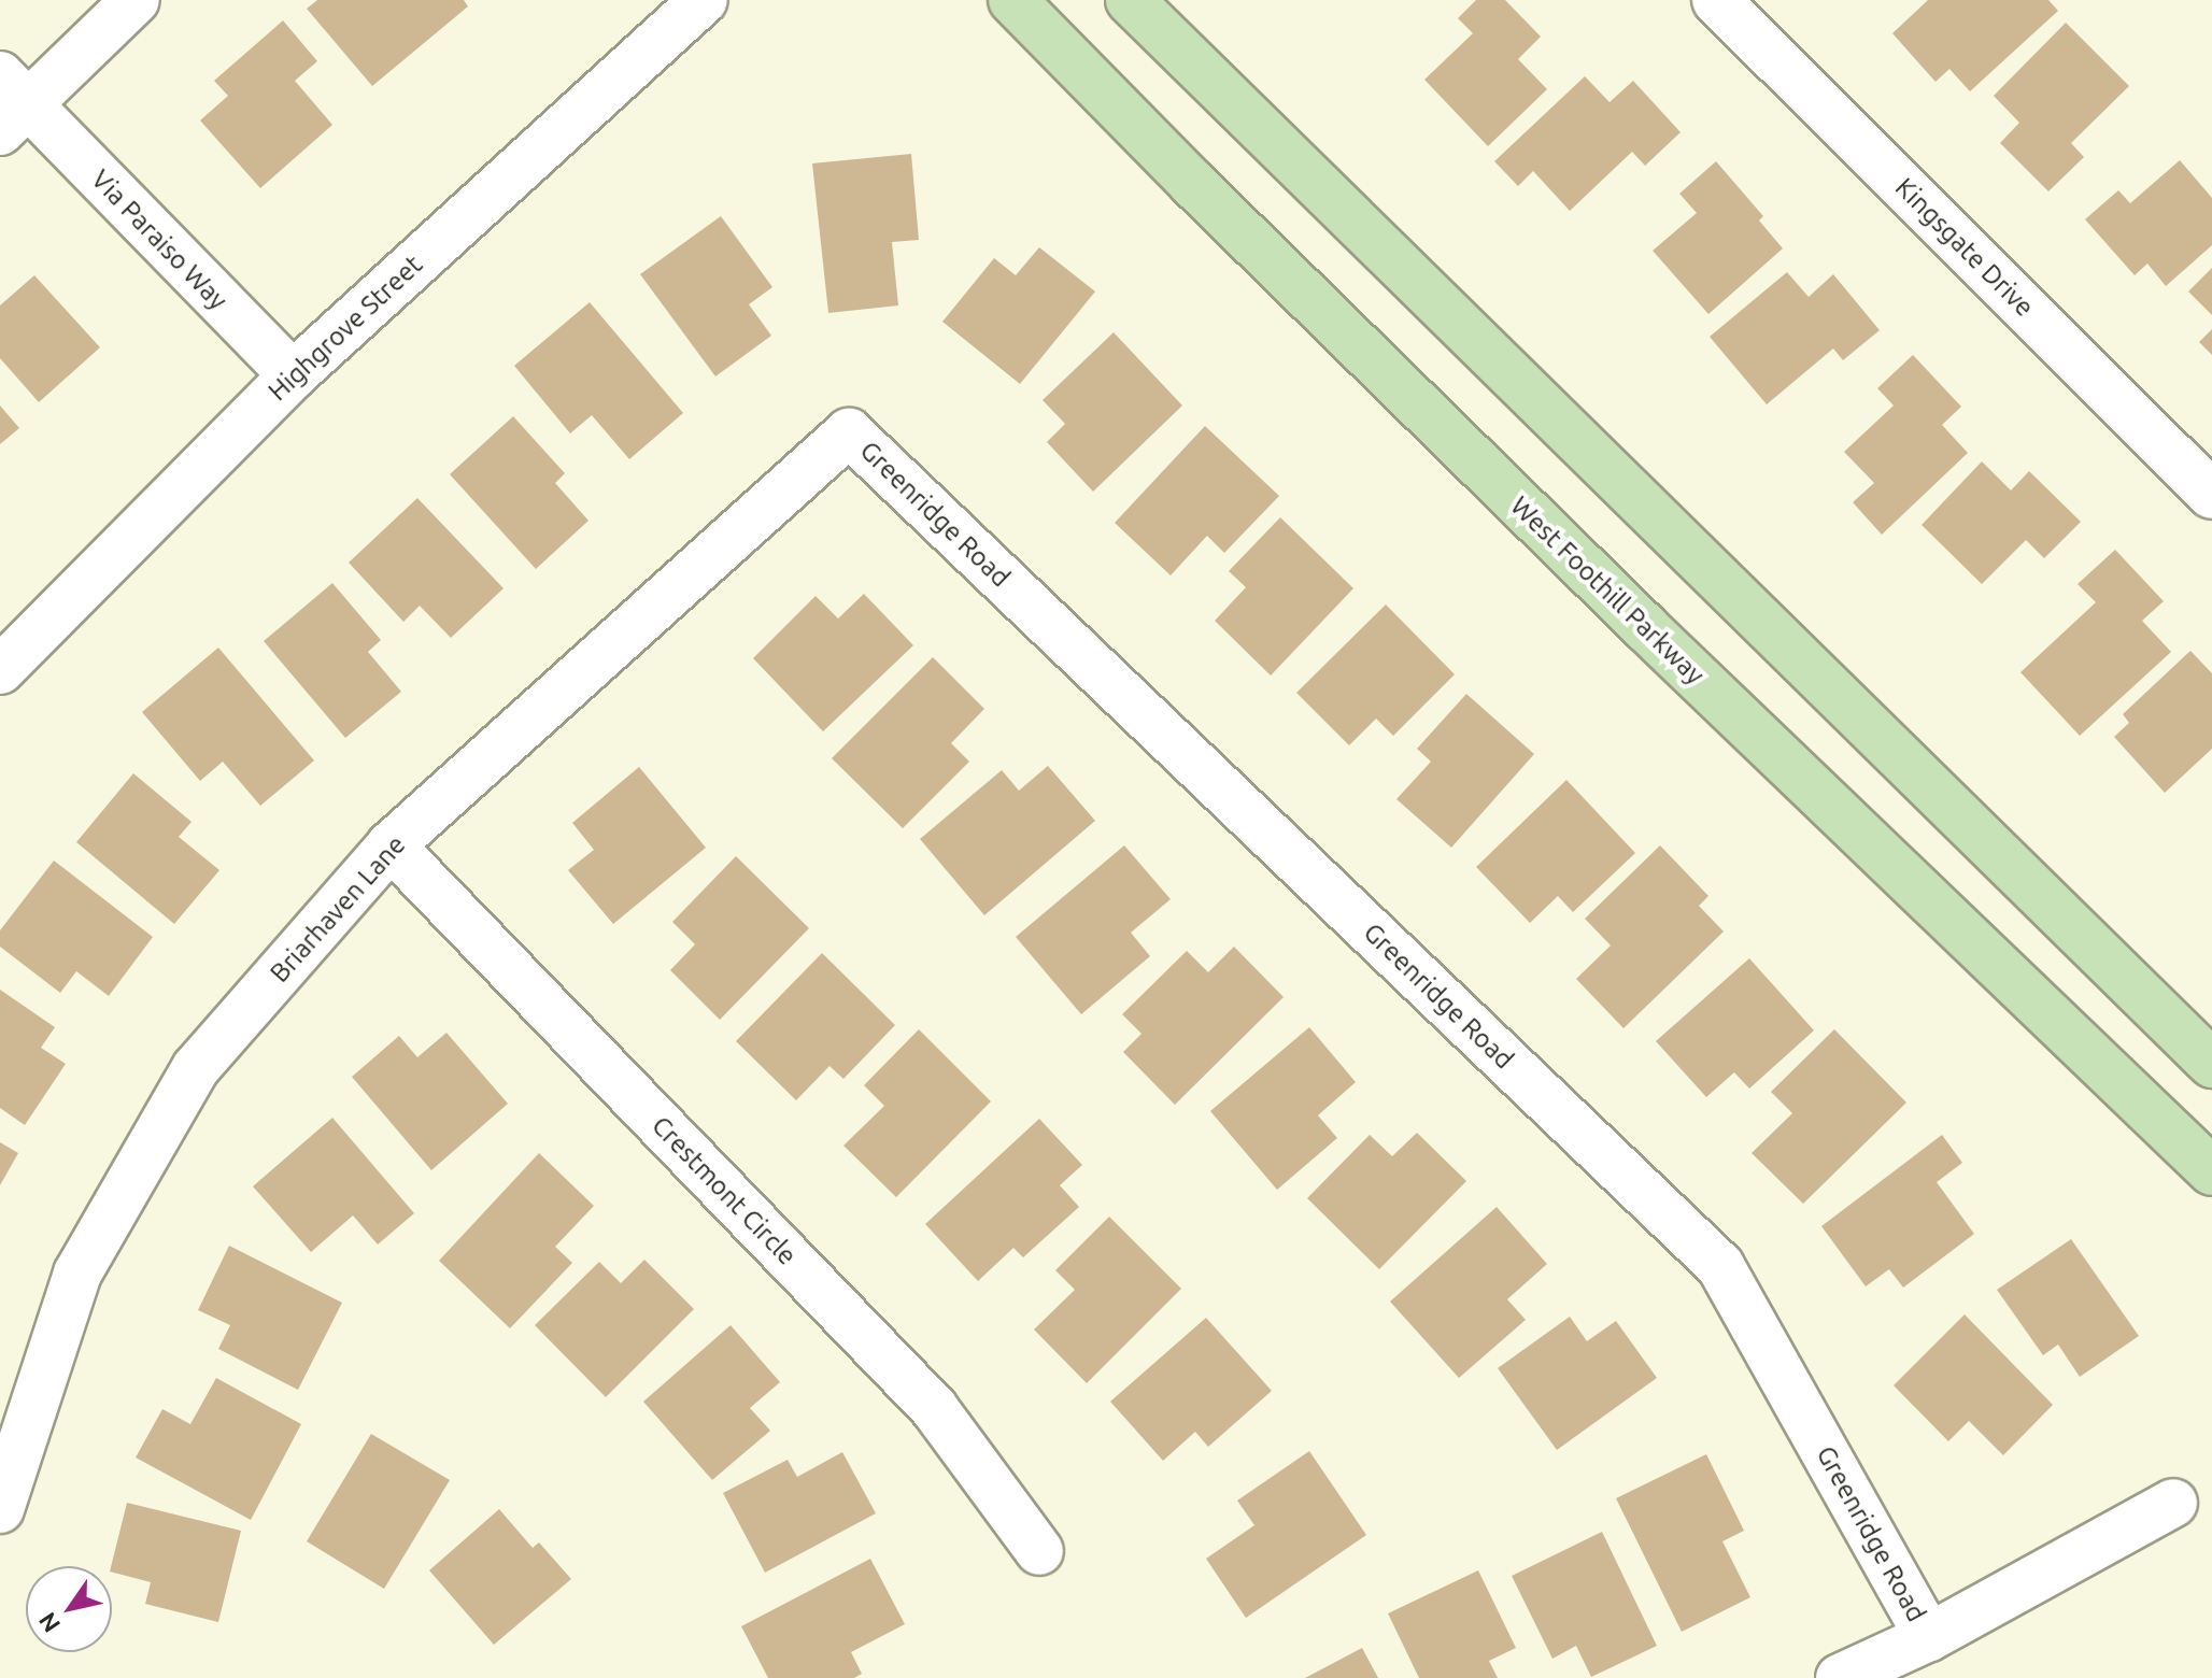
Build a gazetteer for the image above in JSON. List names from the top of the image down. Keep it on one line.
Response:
{"streets":{"main road":["West Foothill Parkway"],"street":["Via Paraiso Way","Kingsgate Drive","Highgrove Street","Greenridge Road","Briarhaven Lane","Crestmont Circle"]},"crossings":[["Via Paraiso Way","Highgrove Street"],["Greenridge Road","Briarhaven Lane"],["Briarhaven Lane","Crestmont Circle"]],"north":"bottom left"}
